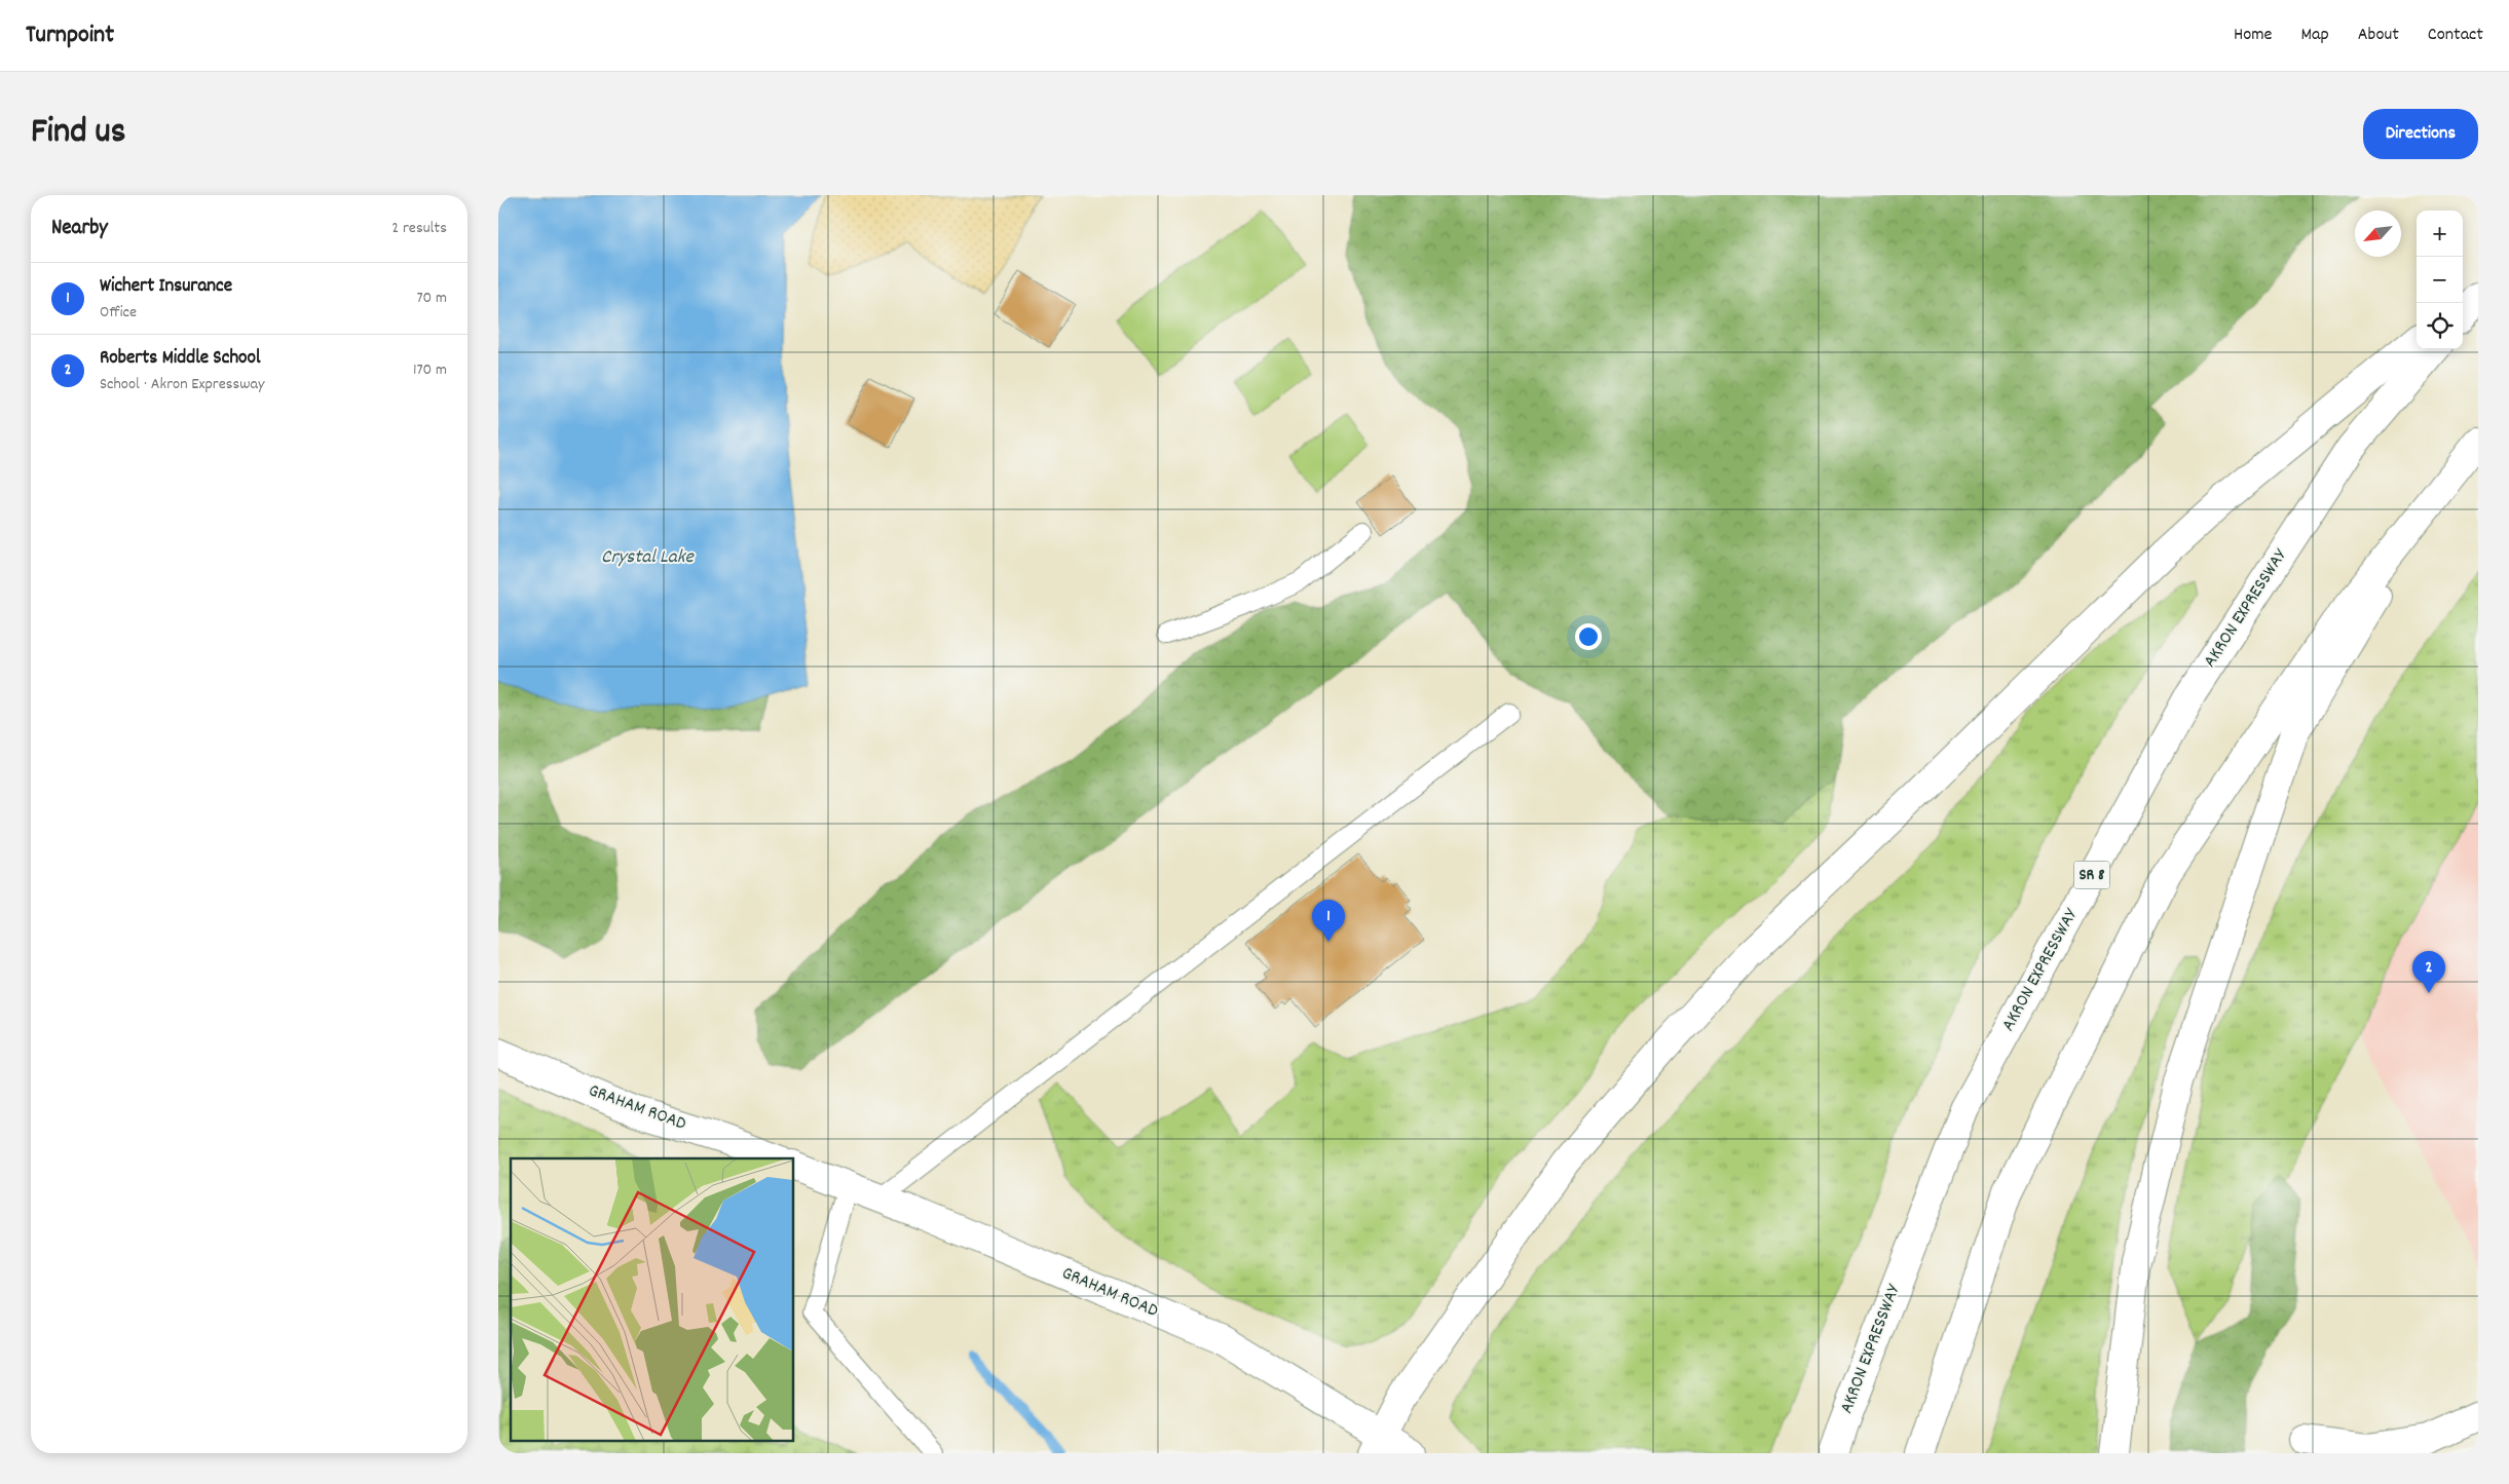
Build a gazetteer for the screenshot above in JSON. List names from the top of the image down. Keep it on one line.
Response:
{"streets":{"main road":["AKRON EXPRESSWAY","SR 8","GRAHAM ROAD"]},"water":["Crystal Lake"],"north":"bottom left","page":{"header":"Turnpoint","nav":["Home","Map","About","Contact"],"title":"Find us","buttons":"Directions","heading":["Nearby","2 results"],"map_buttons":["+","−"],"list":[{"mark":"1","name":"Wichert Insurance","note":"Office","value":"70 m"},{"mark":"2","name":"Roberts Middle School","note":"School · Akron Expressway","value":"170 m"}],"pins":["1","2"]}}
